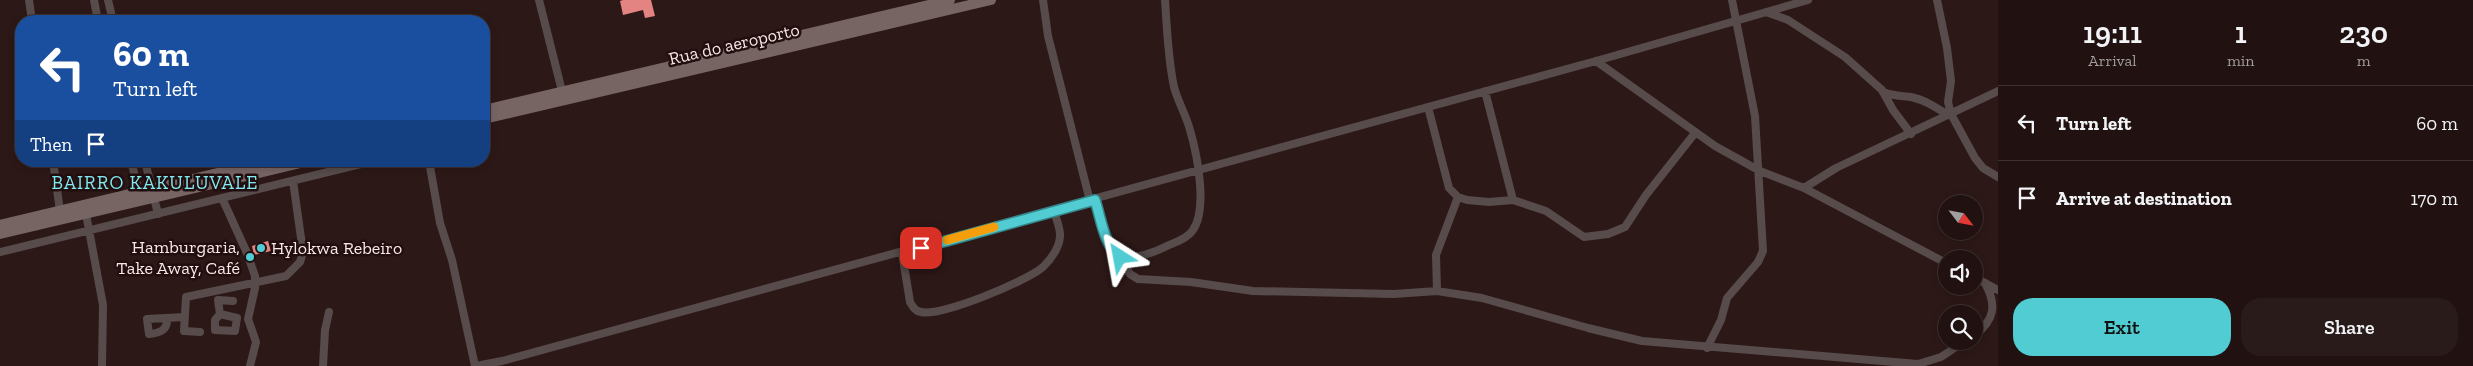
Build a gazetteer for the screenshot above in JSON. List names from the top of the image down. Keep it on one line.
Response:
{"streets":{"main road":["Rua do aeroporto"]},"districts":["BAIRRO KAKULUVALE"],"places":["Hylokwa Rebeiro","Hamburgaria, Take Away, Café"],"north":"bottom right","page":{"eta":["19:11","Arrival","1","min","230","m"],"turn":["60 m","Turn left"],"list":[{"name":"Turn left","value":"60 m"},{"name":"Arrive at destination","value":"170 m"}],"then":"Then","buttons":["Exit","Share"]}}
